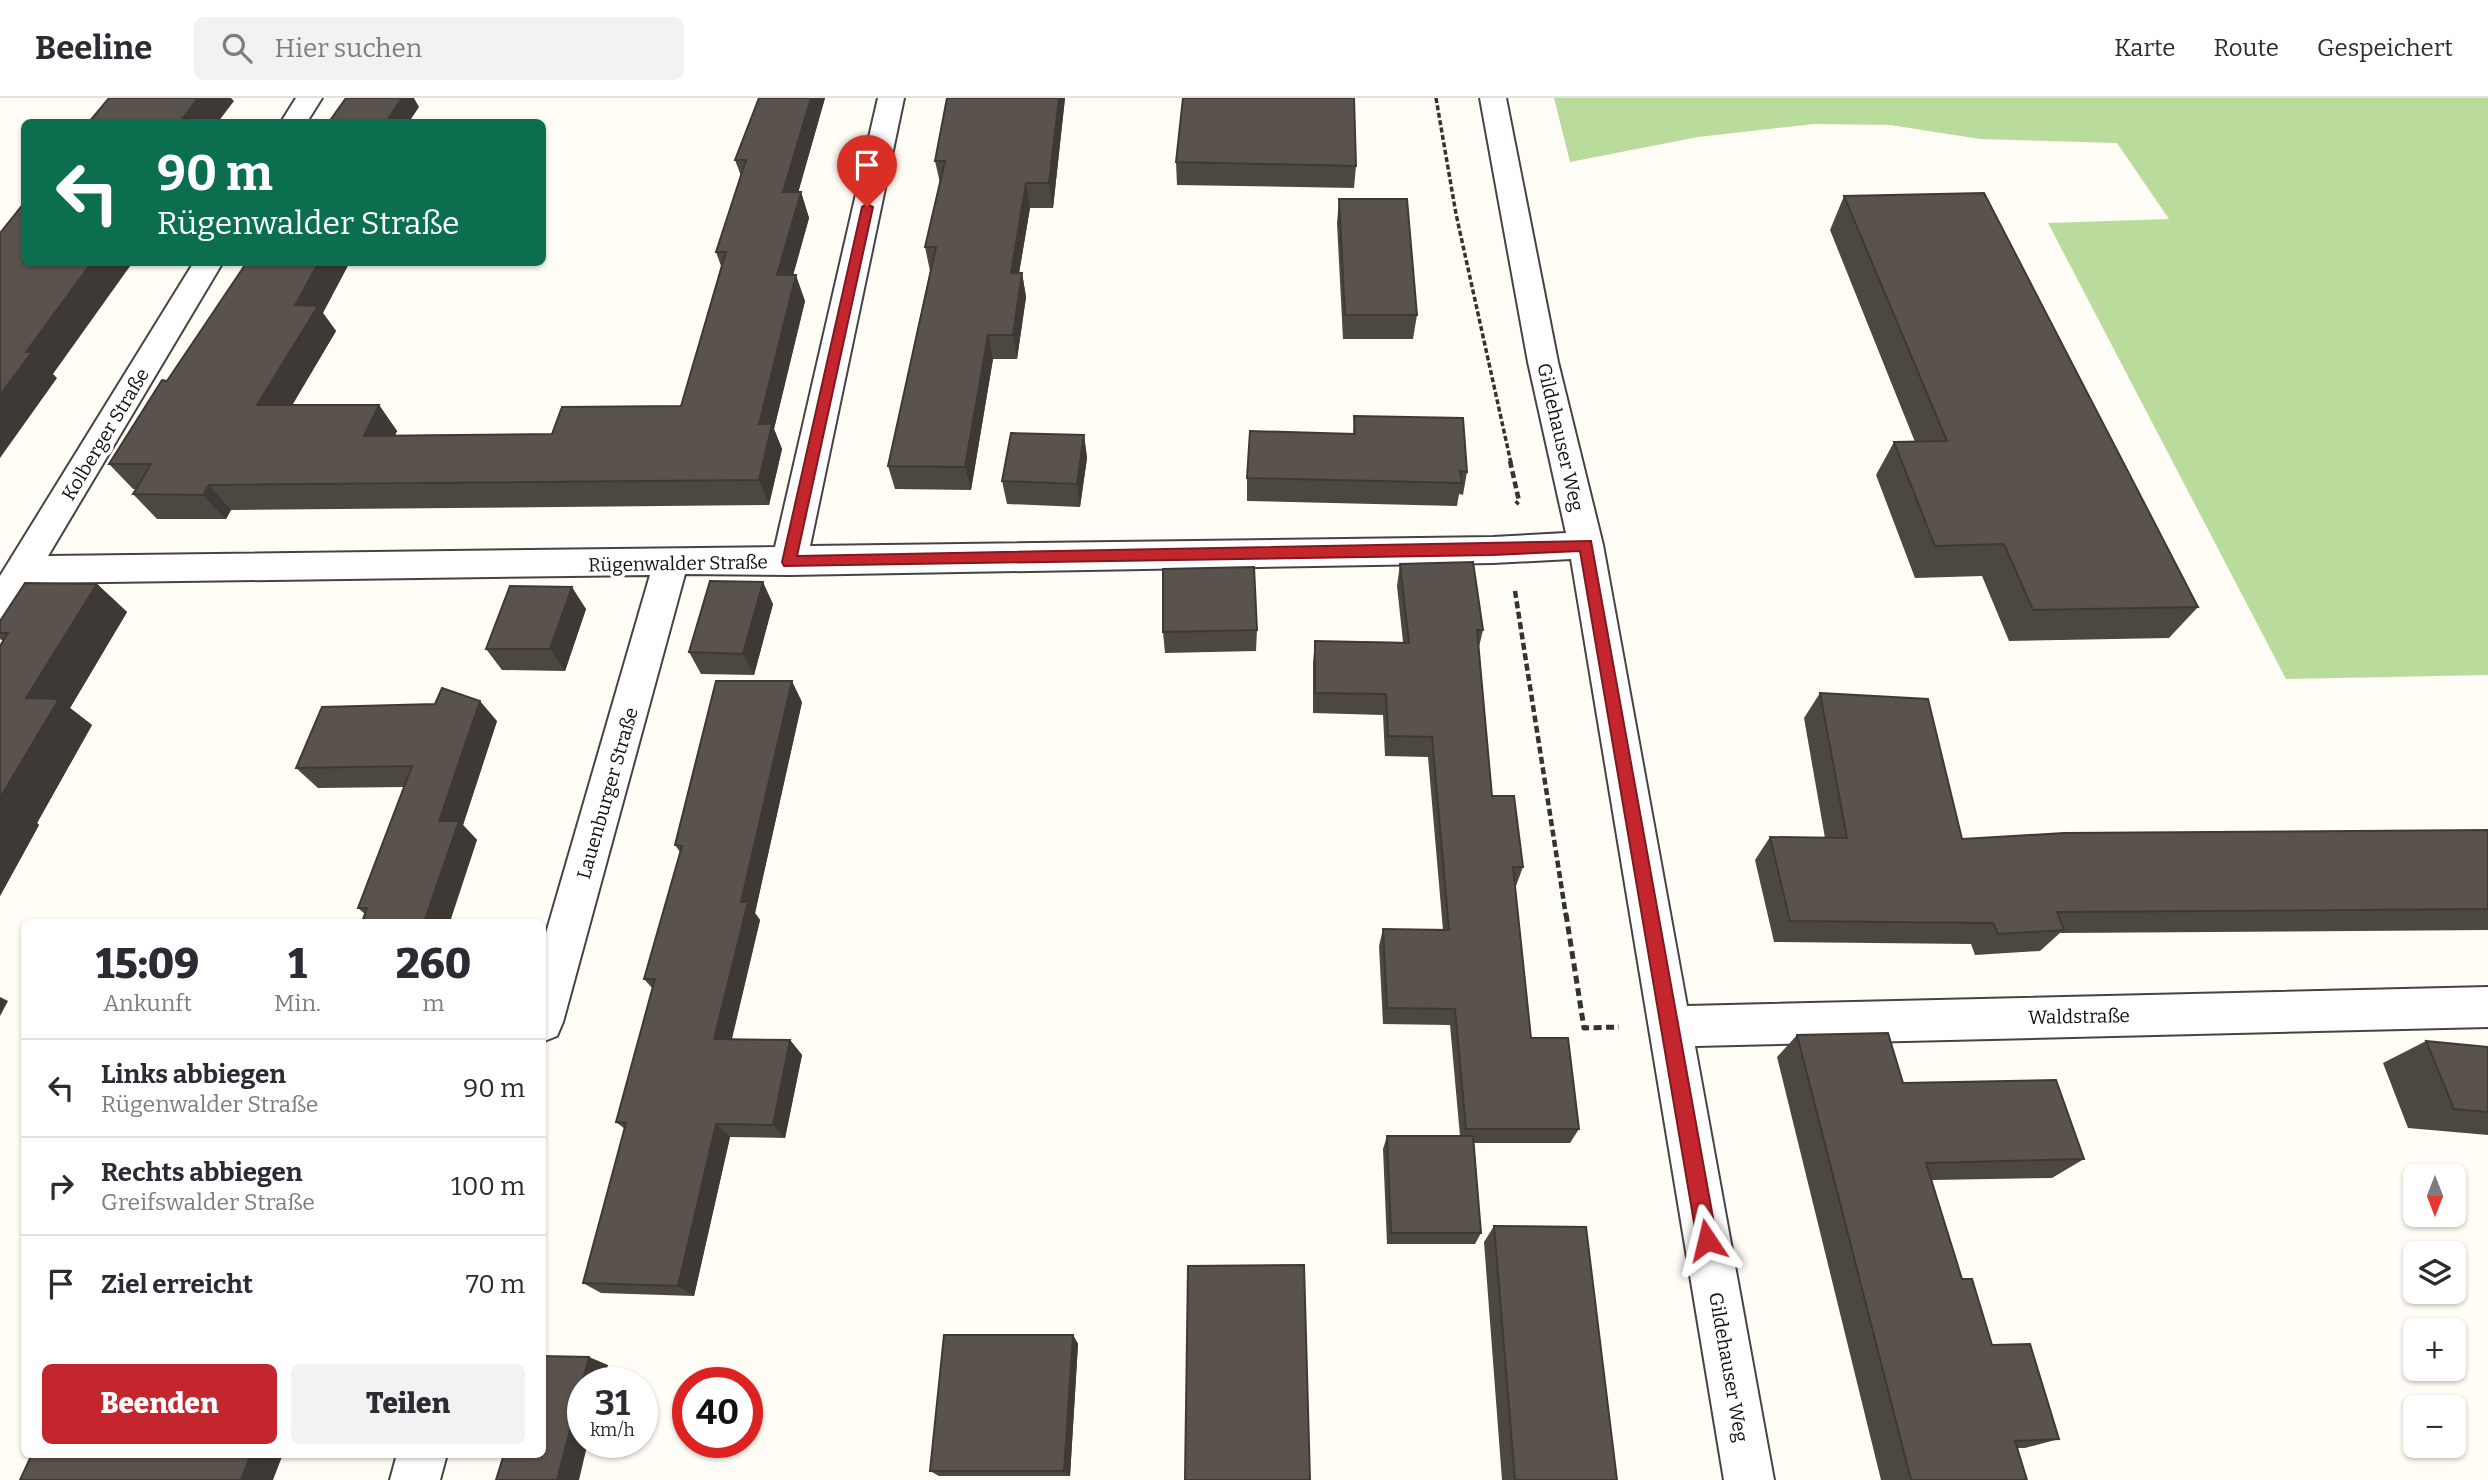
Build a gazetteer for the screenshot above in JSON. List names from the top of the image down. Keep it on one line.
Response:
{"streets":{"street":["Kolberger Straße","Gildehauser Weg","Rügenwalder Straße","Lauenburger Straße","Waldstraße"]},"crossings":[["Kolberger Straße","Rügenwalder Straße"],["Gildehauser Weg","Rügenwalder Straße"],["Gildehauser Weg","Waldstraße"],["Rügenwalder Straße","Lauenburger Straße"]],"north":"bottom","page":{"header":"Beeline","search":"Hier suchen","nav":["Karte","Route","Gespeichert"],"turn":["90 m","Rügenwalder Straße"],"eta":["15:09","Ankunft","1","Min.","260","m"],"list":[{"name":"Links abbiegen","note":"Rügenwalder Straße","value":"90 m"},{"name":"Rechts abbiegen","note":"Greifswalder Straße","value":"100 m"},{"name":"Ziel erreicht","value":"70 m"}],"map_buttons":["+","−"],"buttons":["Beenden","Teilen"],"speed":"31 km/h","limit":"40"}}
